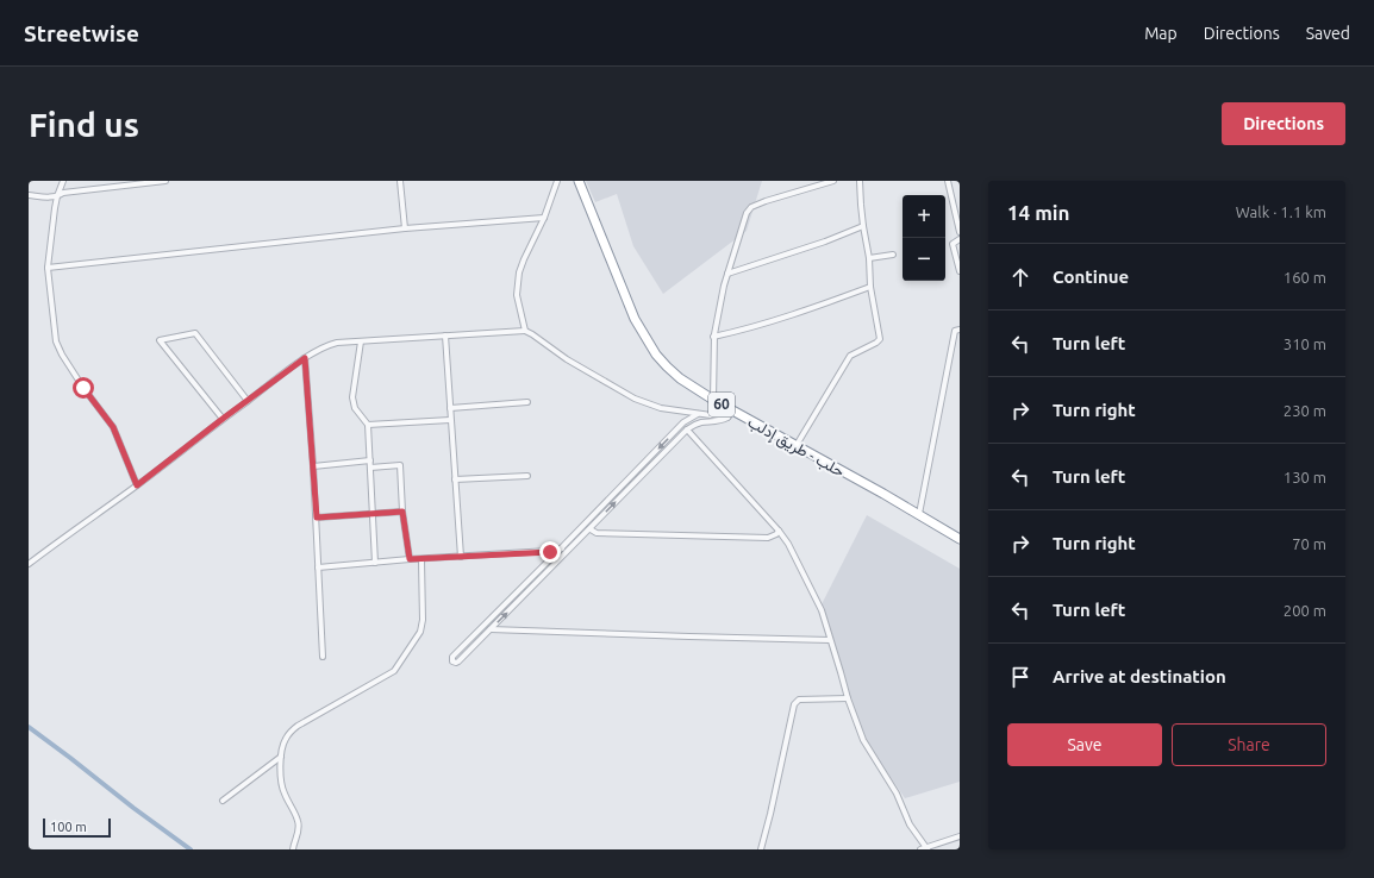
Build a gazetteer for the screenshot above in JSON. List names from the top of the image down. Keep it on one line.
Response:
{"streets":{"highway":["60","حلب - طريق إدلب"]},"scale_bar":"100 m","page":{"header":"Streetwise","nav":["Map","Directions","Saved"],"buttons":["Directions",["Save","Share"]],"title":"Find us","heading":["14 min","Walk · 1.1 km"],"map_buttons":["+","−"],"list":[["Continue","160 m"],["Turn left","310 m"],["Turn right","230 m"],["Turn left","130 m"],["Turn right","70 m"],["Turn left","200 m"],"Arrive at destination"],"scale":"100 m"}}
